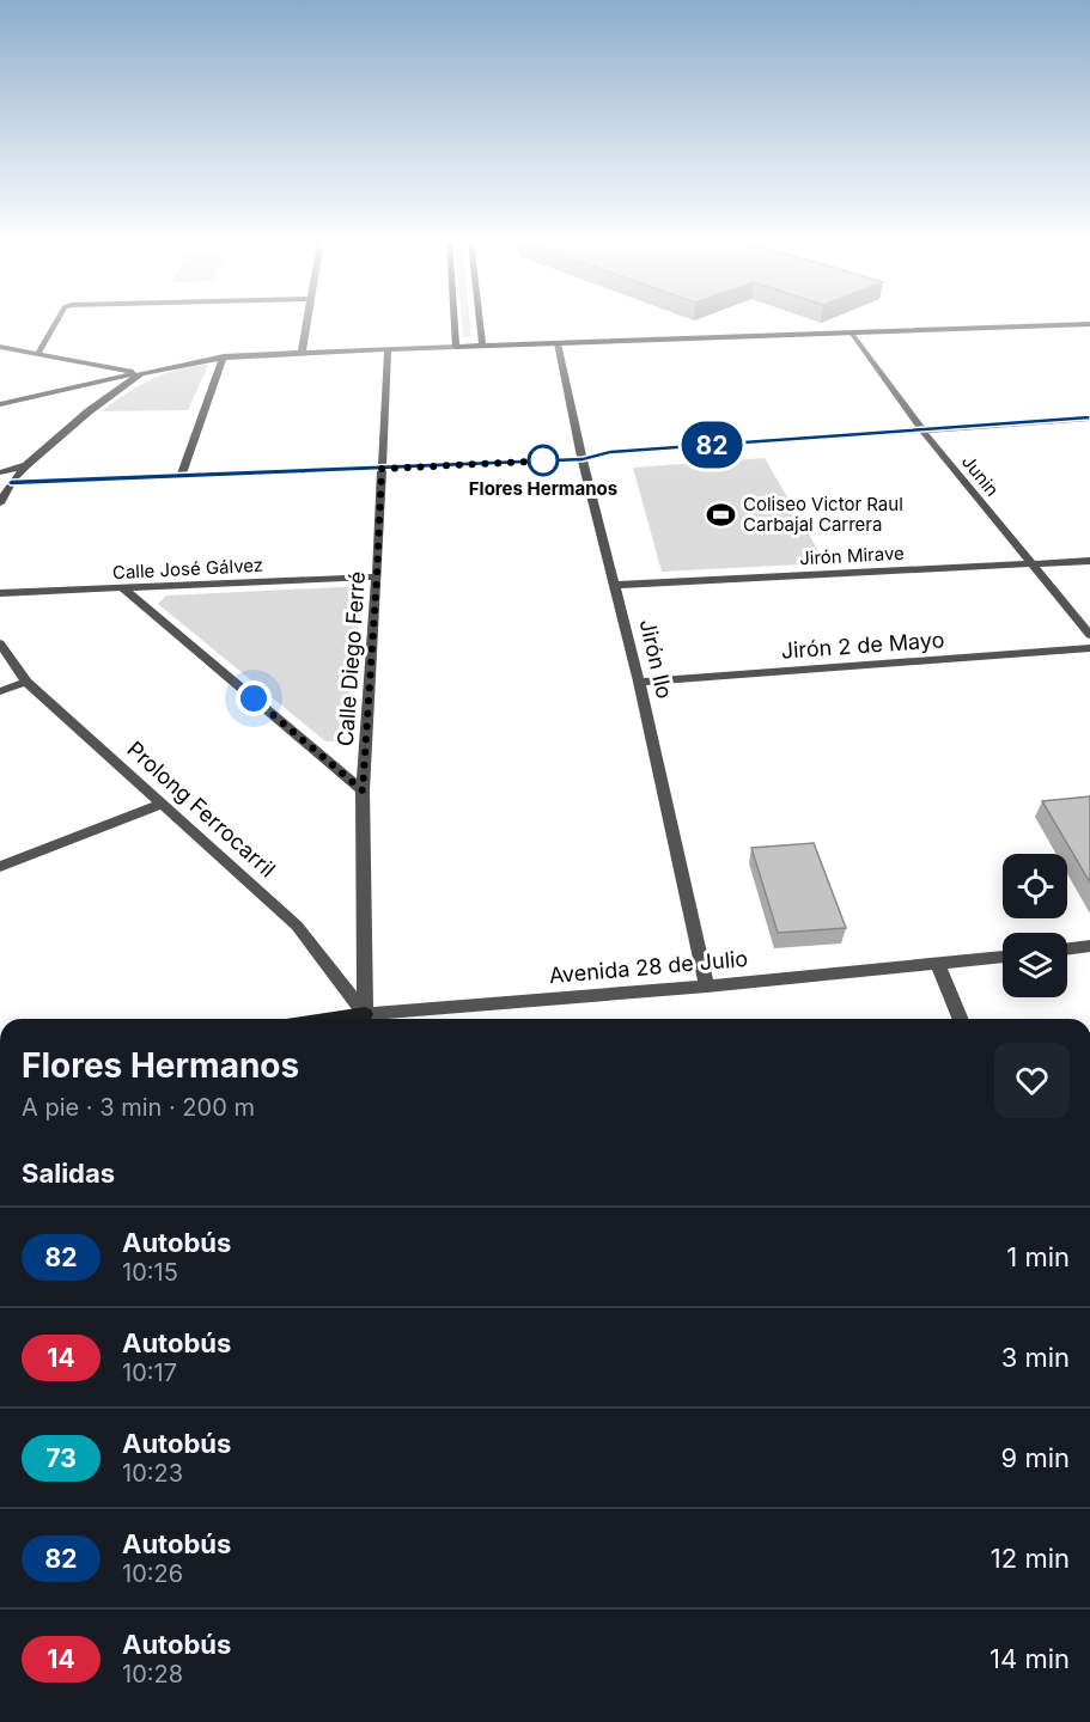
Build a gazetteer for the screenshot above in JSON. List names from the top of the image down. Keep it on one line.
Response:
{"streets":{"street":["Junin","Jirón Mirave","Calle José Gálvez","Jirón 2 de Mayo","Calle Diego Ferré","Jirón Ilo","Prolong Ferrocarril","Avenida 28 de Julio"]},"crossings":[["Junin","Jirón Mirave"],["Jirón Mirave","Jirón Ilo"],["Calle José Gálvez","Calle Diego Ferré"],["Jirón 2 de Mayo","Jirón Ilo"],["Calle Diego Ferré","Prolong Ferrocarril"],["Calle Diego Ferré","Avenida 28 de Julio"],["Jirón Ilo","Avenida 28 de Julio"],["Prolong Ferrocarril","Avenida 28 de Julio"]],"places":{"other":["Flores Hermanos"],"sports":["Coliseo Victor Raul Carbajal Carrera"]},"lines":["bus line 82"],"page":{"on_map":"82","heading":[["Flores Hermanos","A pie · 3 min · 200 m"],"Salidas"],"list":[{"mark":"82","name":"Autobús","note":"10:15","value":"1 min"},{"mark":"14","name":"Autobús","note":"10:17","value":"3 min"},{"mark":"73","name":"Autobús","note":"10:23","value":"9 min"},{"mark":"82","name":"Autobús","note":"10:26","value":"12 min"},{"mark":"14","name":"Autobús","note":"10:28","value":"14 min"}]}}
